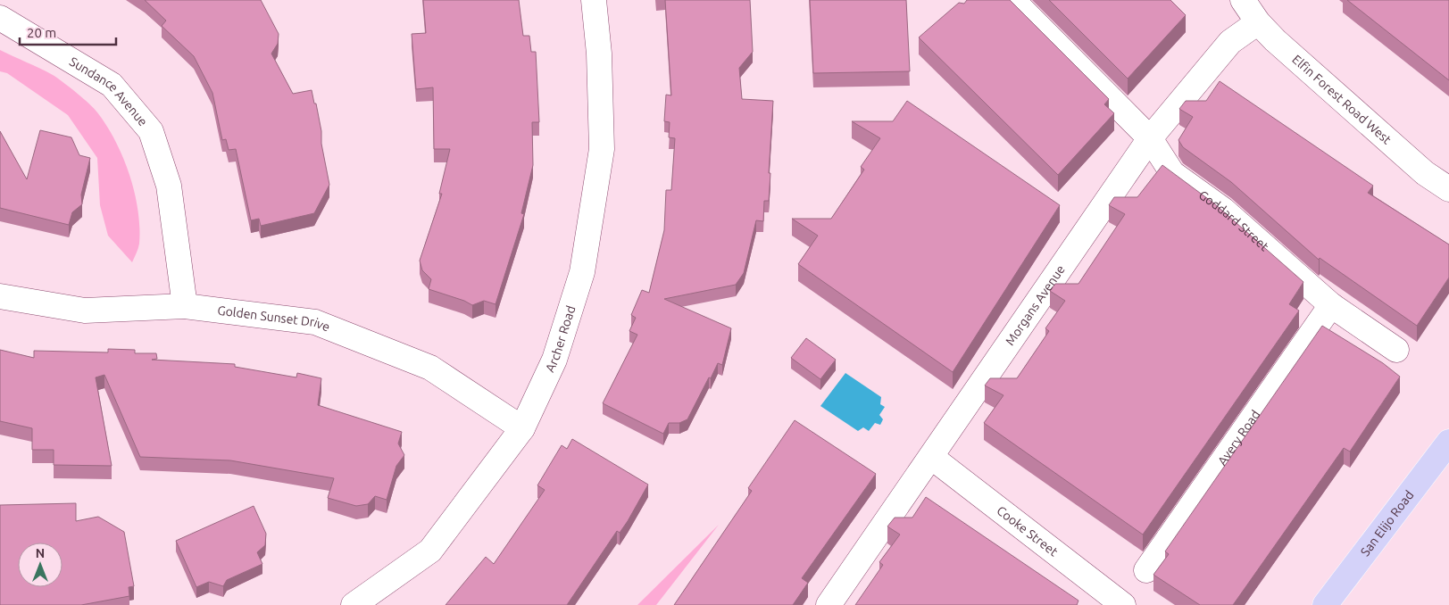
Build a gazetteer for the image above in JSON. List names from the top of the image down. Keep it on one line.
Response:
{"streets":{"main road":["San Elijo Road"],"street":["Sundance Avenue","Elfin Forest Road West","Goddard Street","Morgans Avenue","Golden Sunset Drive","Archer Road","Avery Road","Cooke Street"]},"crossings":[["Sundance Avenue","Golden Sunset Drive"],["Elfin Forest Road West","Morgans Avenue"],["Goddard Street","Morgans Avenue"],["Goddard Street","Avery Road"],["Morgans Avenue","Cooke Street"],["Golden Sunset Drive","Archer Road"]],"scale_bar":"20 m","north":"top"}
